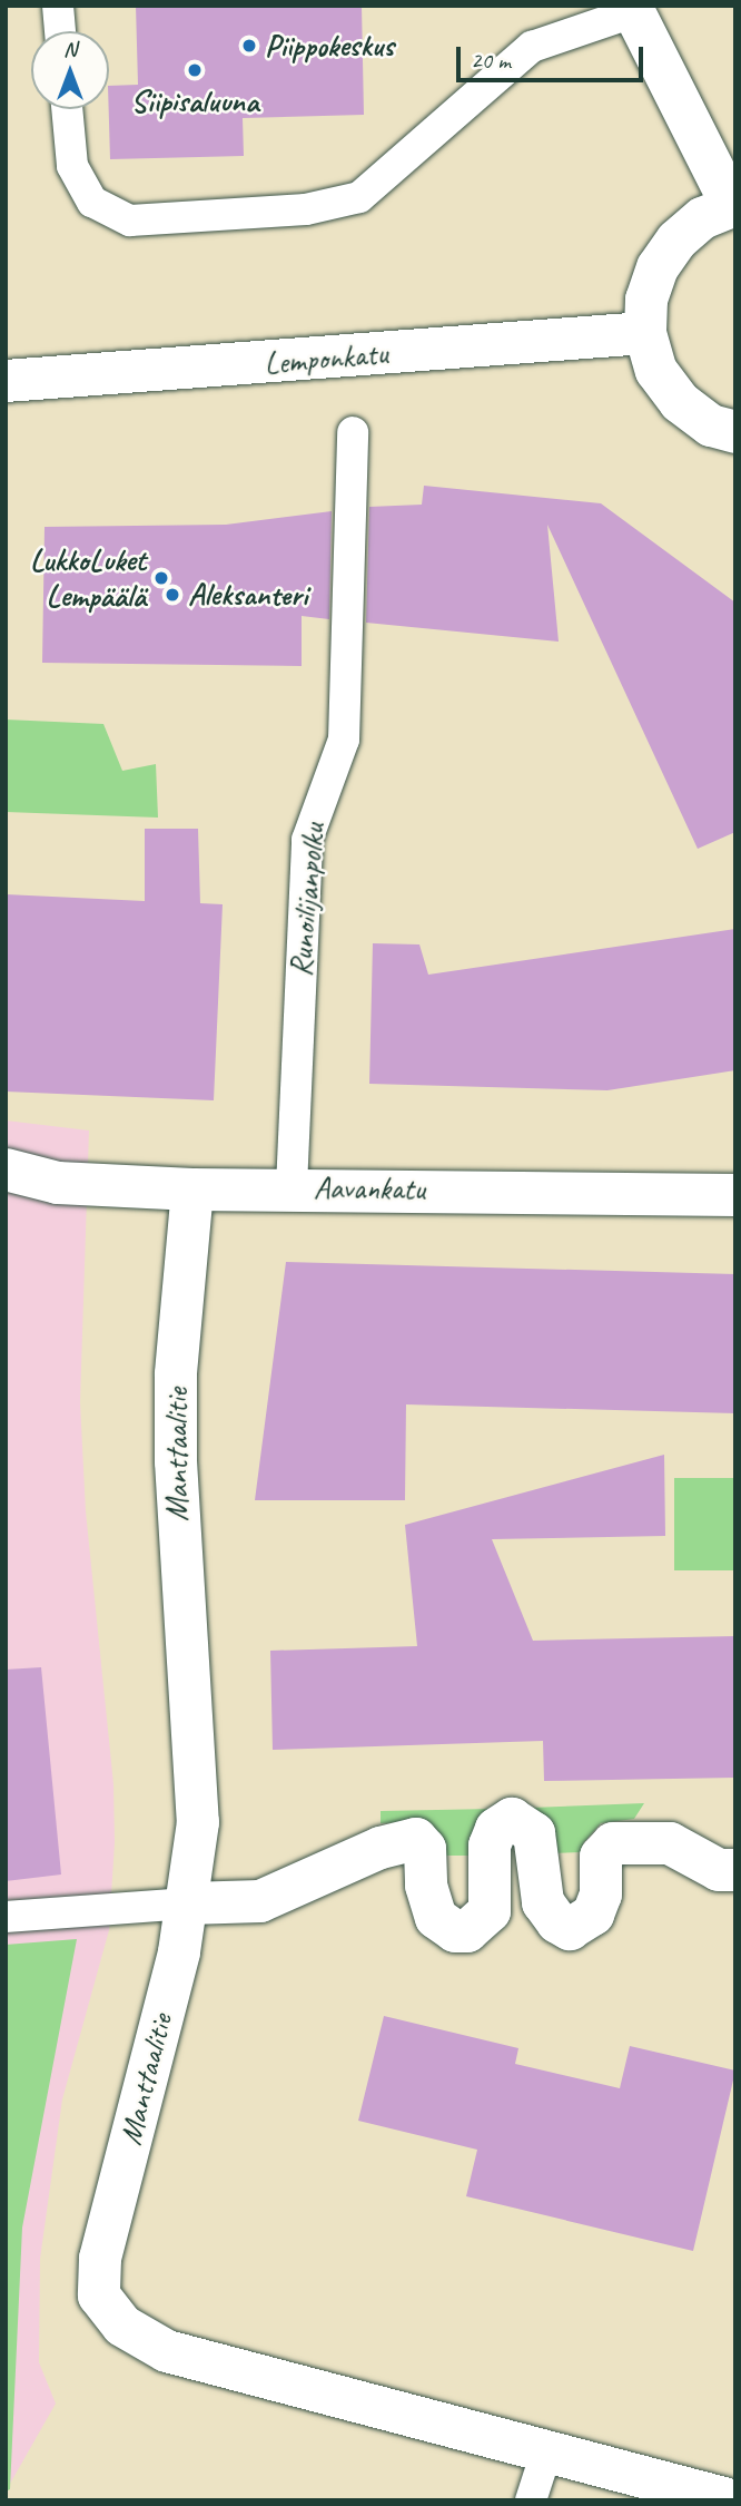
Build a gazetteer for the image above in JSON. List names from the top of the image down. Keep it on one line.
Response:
{"streets":{"street":["Lemponkatu","Aavankatu","Manttaalitie"],"lane":["Runoilijanpolku"]},"crossings":[["Runoilijanpolku","Aavankatu"],["Aavankatu","Manttaalitie"]],"places":["Piippokeskus","Siipisaluuna","LukkoLuket Lempäälä","Aleksanteri"],"scale_bar":"20 m","north":"top"}
